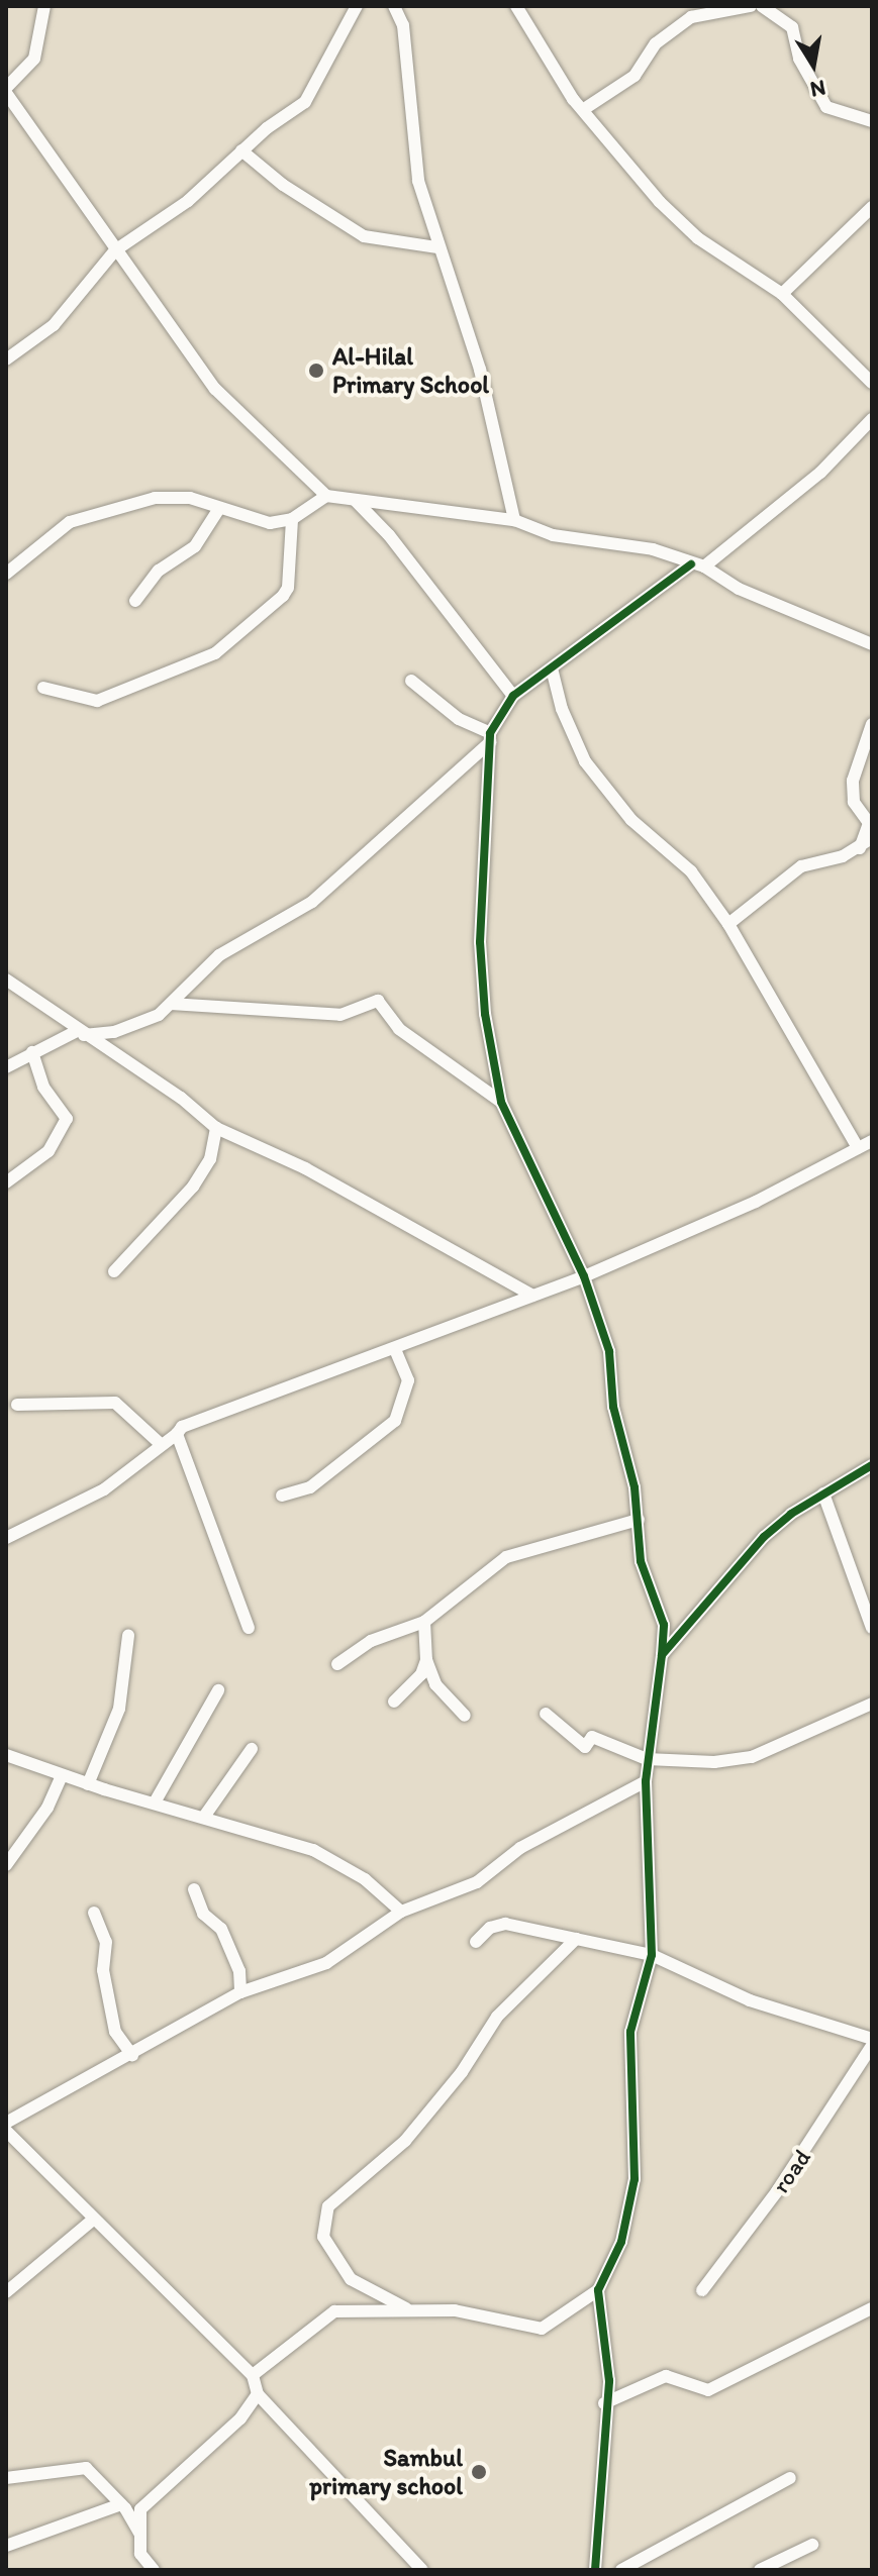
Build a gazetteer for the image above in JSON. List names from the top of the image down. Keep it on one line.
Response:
{"streets":{"street":["road"]},"places":["Al-Hilal Primary School","Sambul primary school"],"north":"bottom"}
